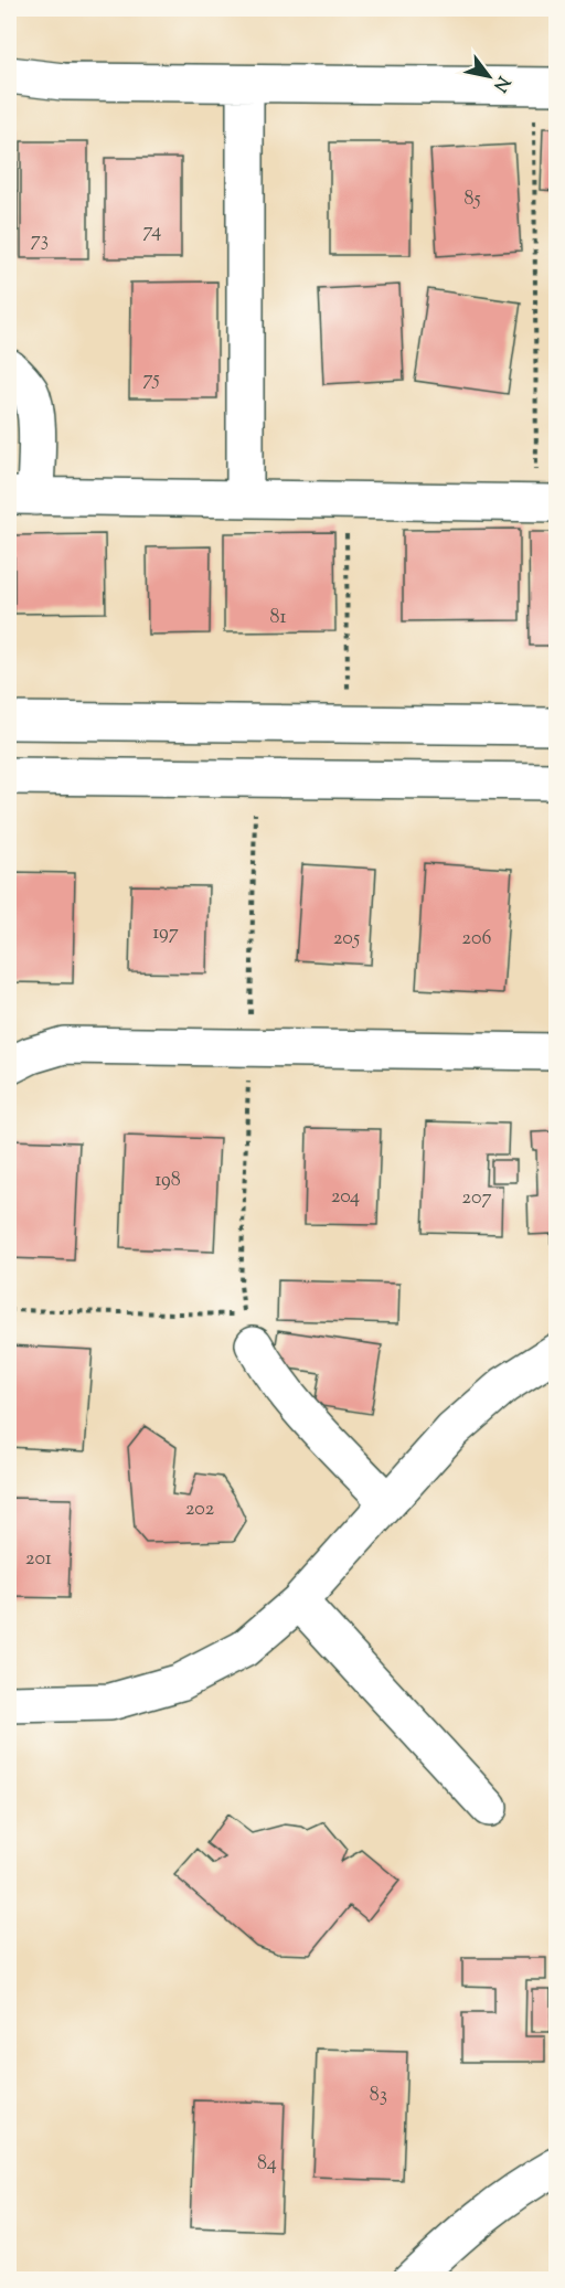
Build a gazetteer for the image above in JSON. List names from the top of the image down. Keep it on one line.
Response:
{"house_numbers":["85","74","73","75","81","197","205","206","198","204","207","202","201","83","84"],"north":"bottom right"}
